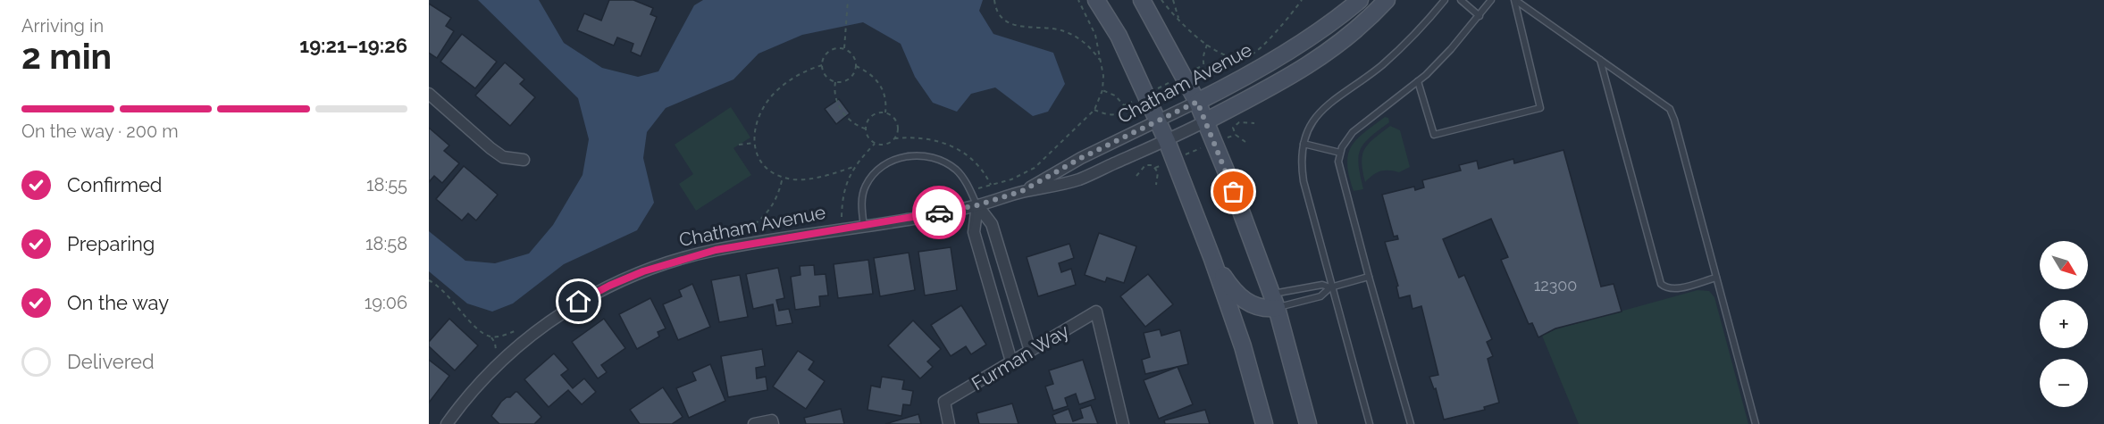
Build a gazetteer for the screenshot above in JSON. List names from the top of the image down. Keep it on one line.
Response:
{"streets":{"main road":["Chatham Avenue"],"street":["Furman Way"]},"house_numbers":["12300"],"north":"bottom right","page":{"heading":["2 min","Arriving in","19:21–19:26"],"bar":"On the way · 200 m","list":[["Confirmed","18:55"],["Preparing","18:58"],["On the way","19:06"],"Delivered"],"map_buttons":["+","−"]}}
